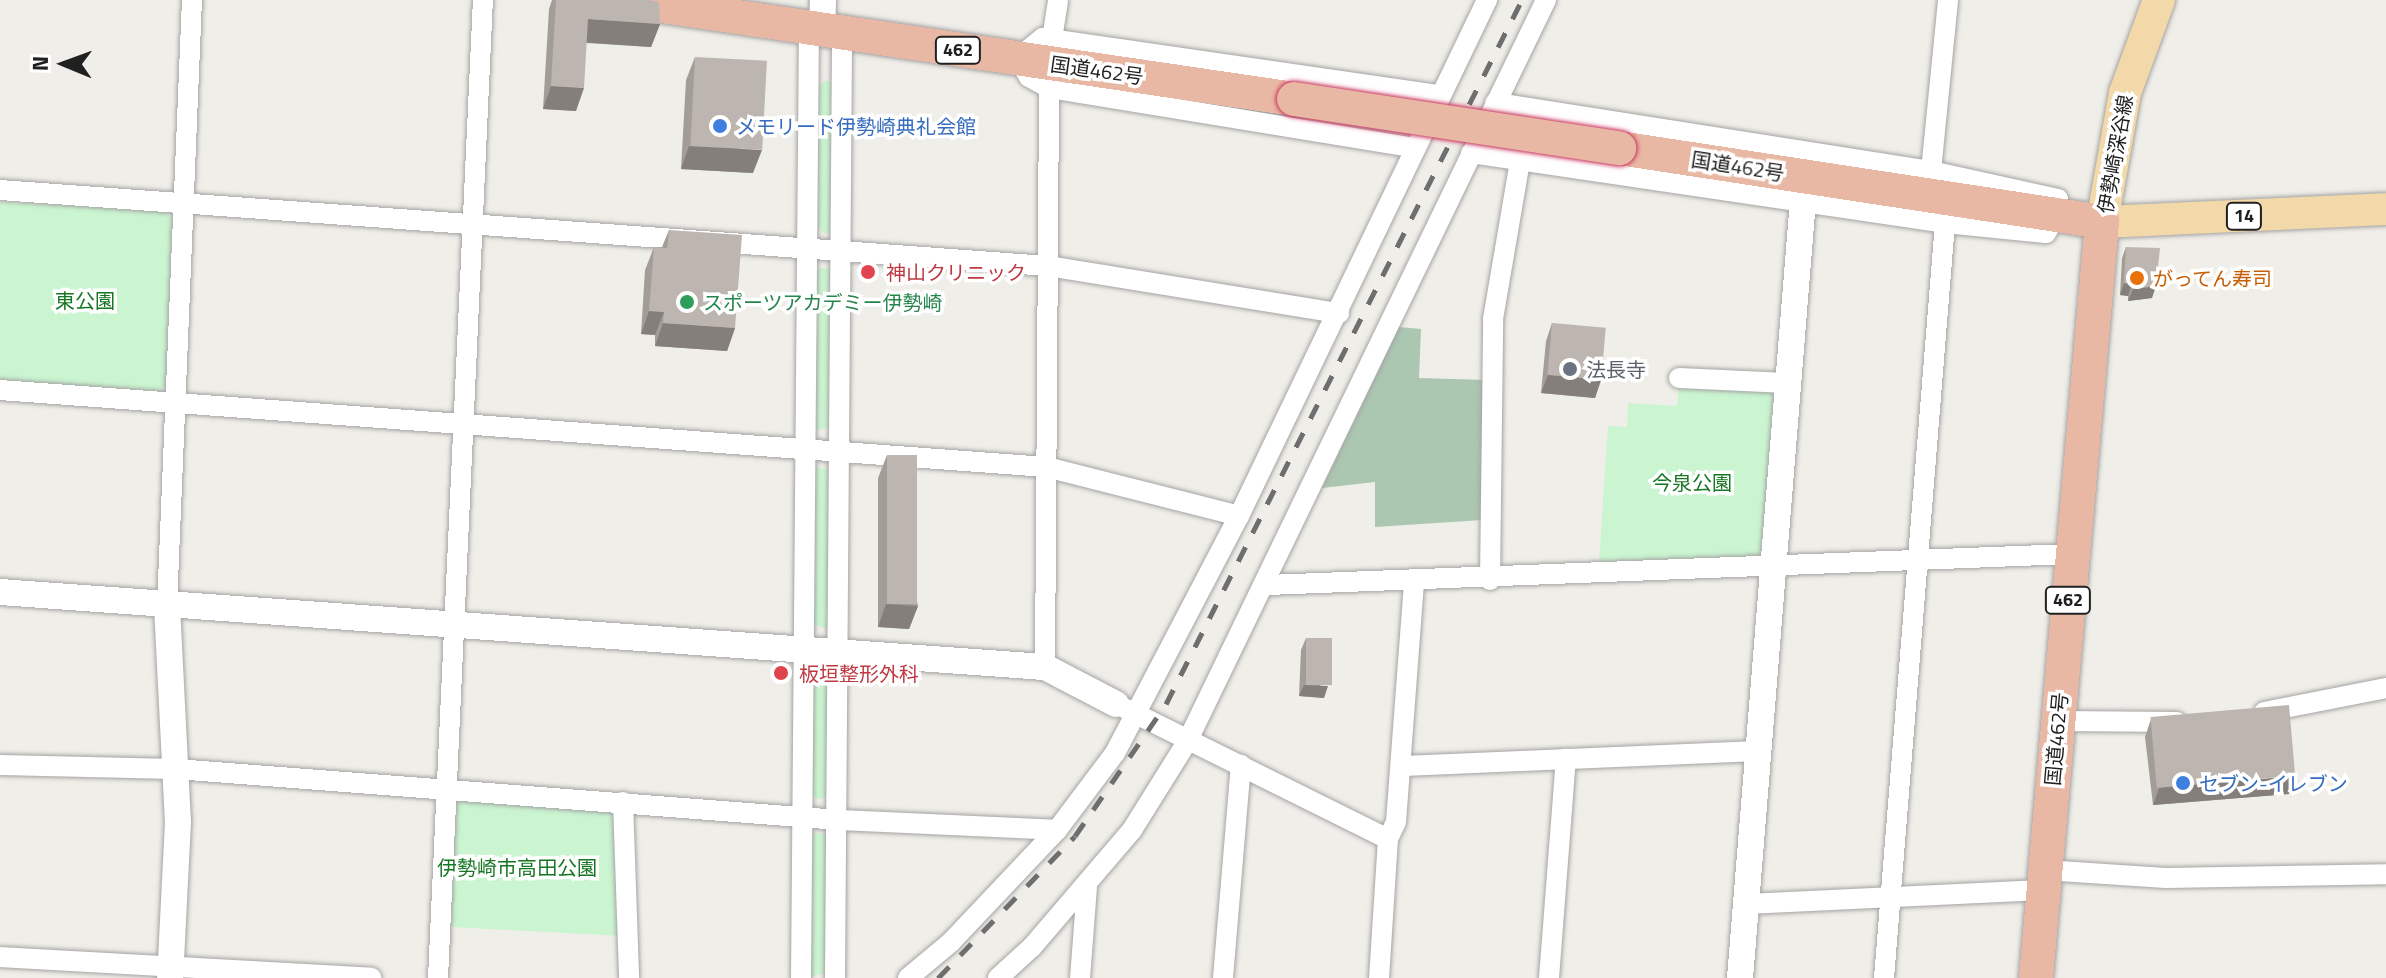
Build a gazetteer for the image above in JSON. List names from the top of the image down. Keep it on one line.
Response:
{"streets":{"highway":["462","国道462号"],"main road":["伊勢崎深谷線","14"]},"crossings":[["国道462号","伊勢崎深谷線"]],"parks":["東公園","今泉公園","伊勢崎市高田公園"],"places":["メモリード伊勢崎典礼会館","神山クリニック","がってん寿司","スポーツアカデミー伊勢崎","法長寺","板垣整形外科","セブン-イレブン"],"north":"left"}
